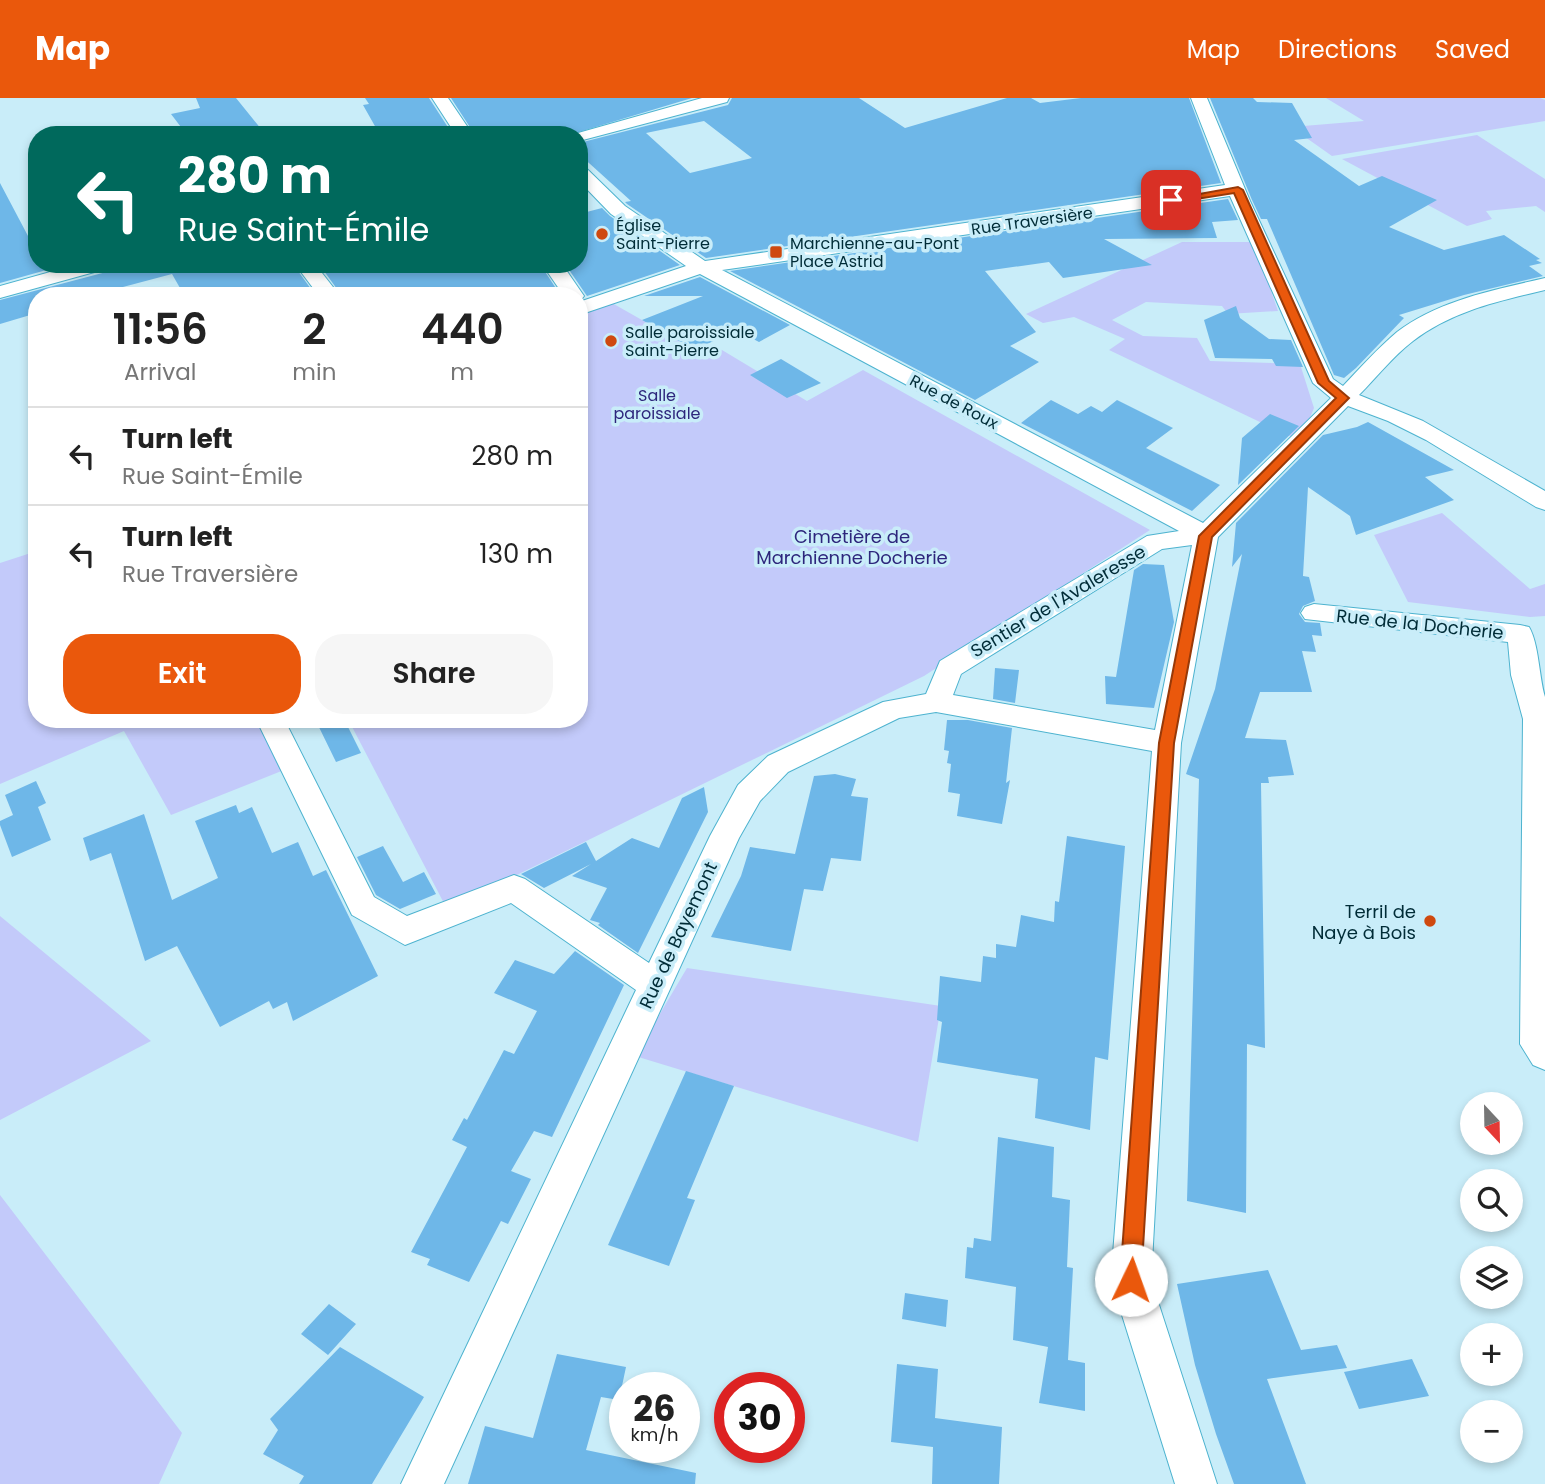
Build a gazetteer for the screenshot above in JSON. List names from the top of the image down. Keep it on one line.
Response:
{"streets":{"street":["Rue Traversière","Rue de Roux","Sentier de l'Avaleresse","Rue de la Docherie","Rue de Bayemont"]},"crossings":[["Rue Traversière","Rue de Roux"],["Rue de Roux","Sentier de l'Avaleresse"],["Sentier de l'Avaleresse","Rue de Bayemont"]],"parks":["Salle paroissiale","Cimetière de Marchienne Docherie"],"places":{"other":["Église Saint-Pierre","Salle paroissiale Saint-Pierre","Terril de Naye à Bois"],"transit":["Marchienne-au-Pont Place Astrid"]},"north":"bottom","page":{"header":"Map","nav":["Map","Directions","Saved"],"turn":["280 m","Rue Saint-Émile"],"eta":["11:56","Arrival","2","min","440","m"],"list":[{"name":"Turn left","note":"Rue Saint-Émile","value":"280 m"},{"name":"Turn left","note":"Rue Traversière","value":"130 m"}],"buttons":["Exit","Share"],"map_buttons":["+","−"],"speed":"26 km/h","limit":"30"}}
